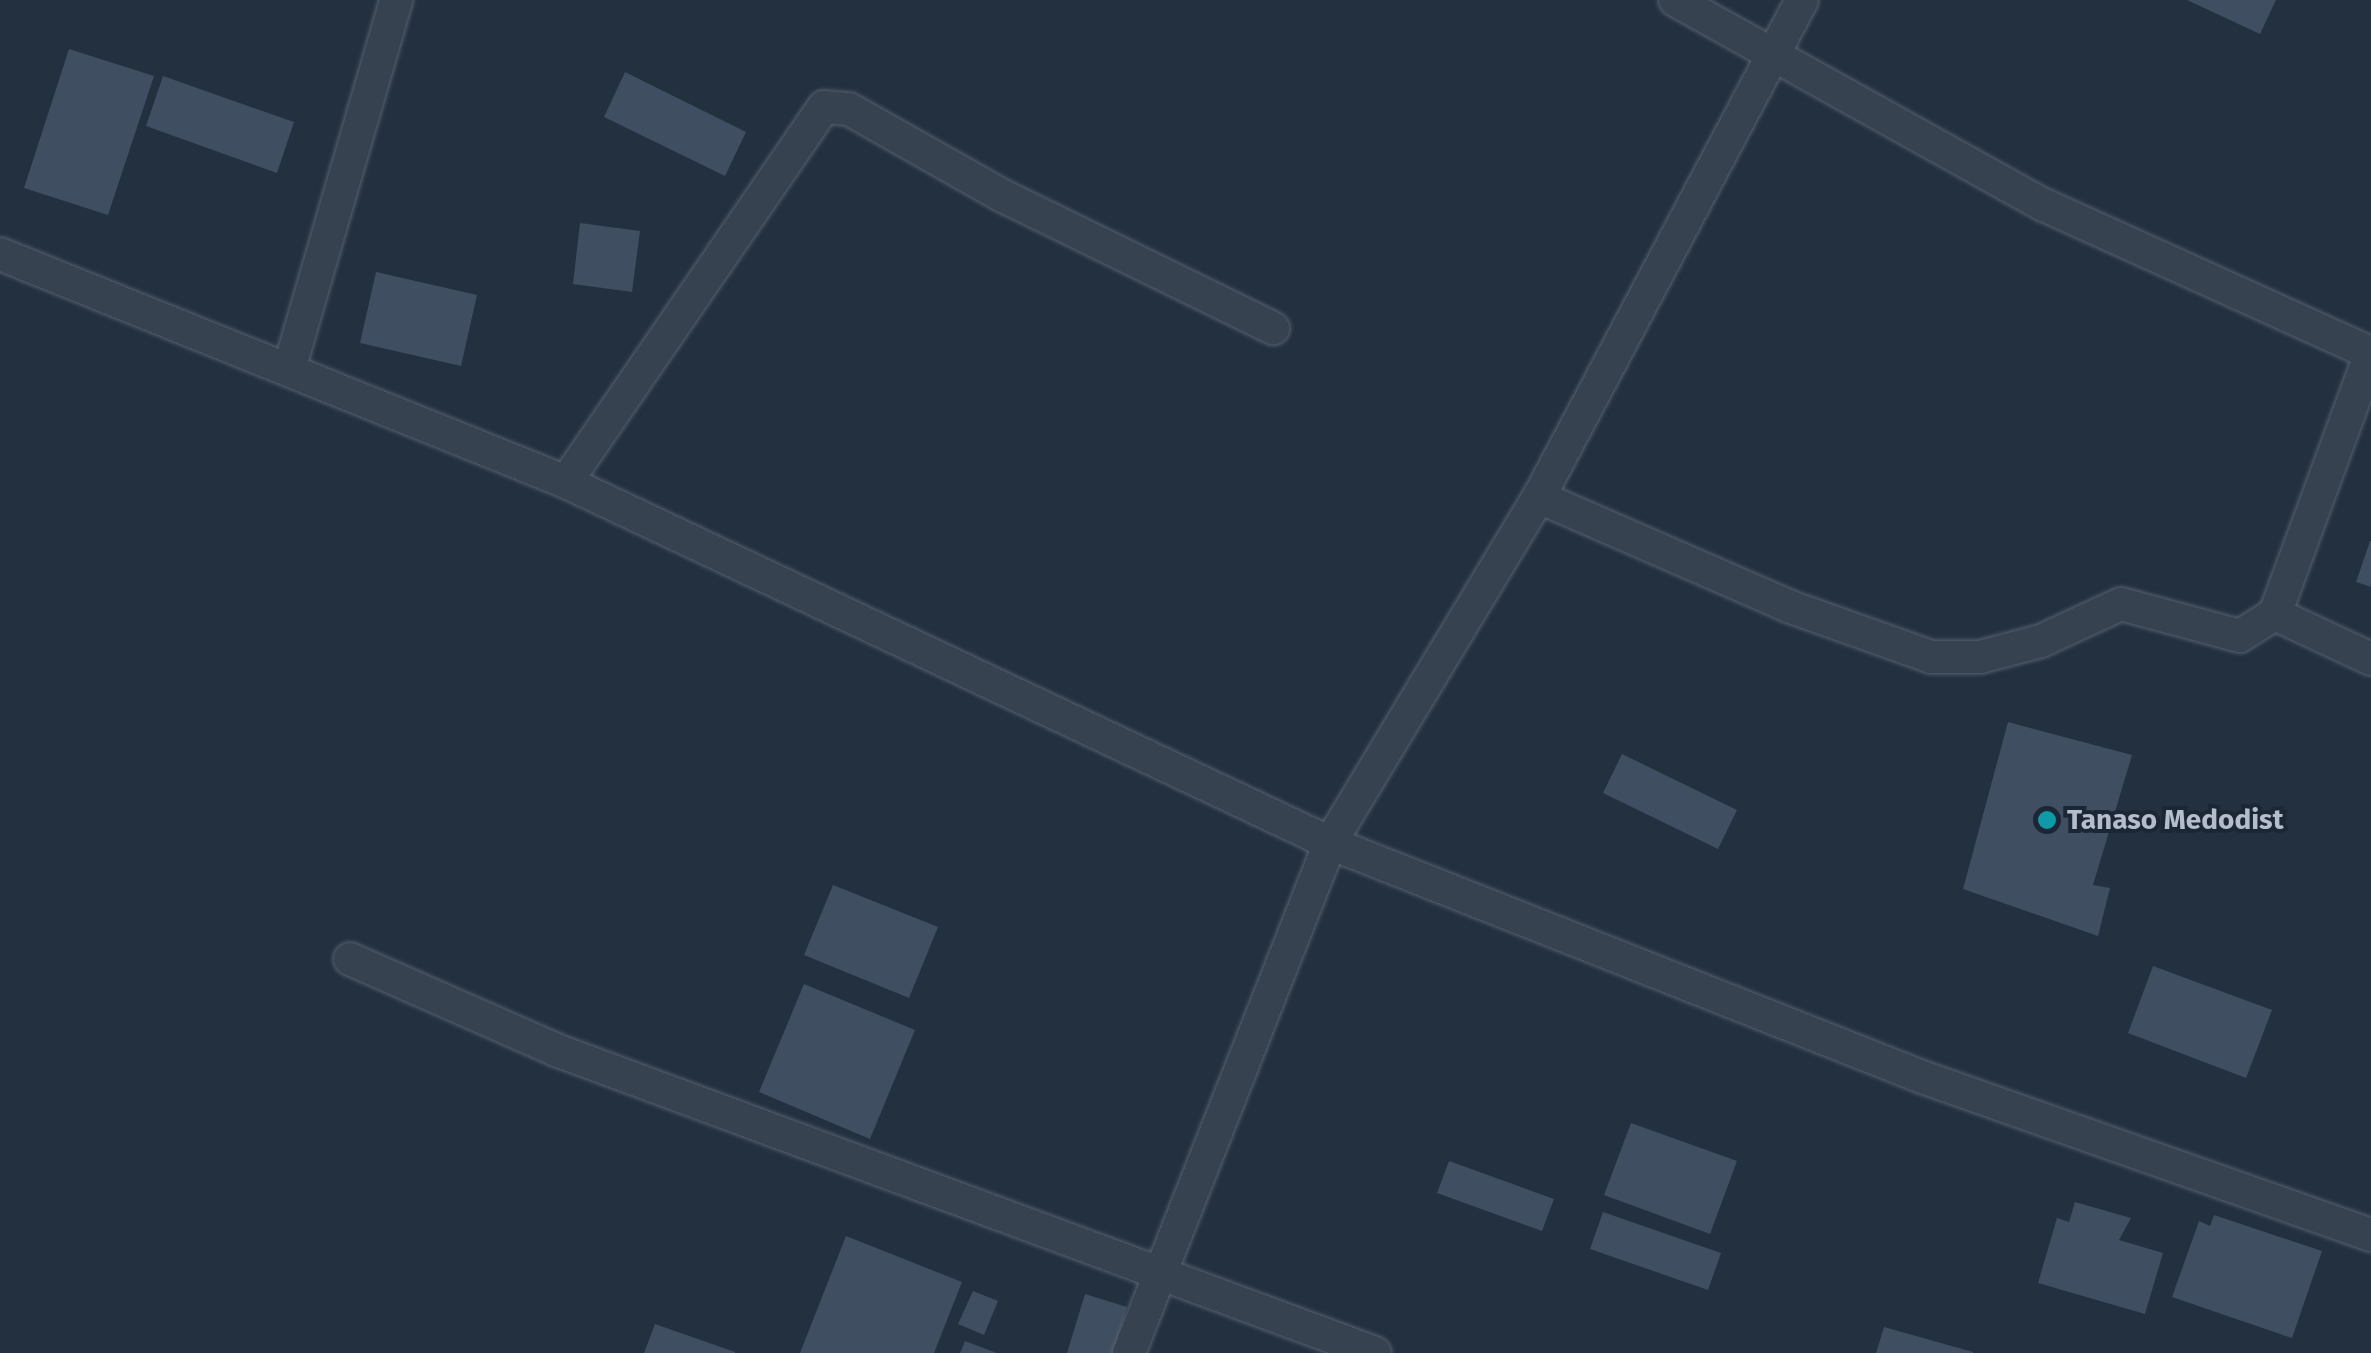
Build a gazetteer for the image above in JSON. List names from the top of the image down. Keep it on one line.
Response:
{"places":["Tanaso Medodist"]}
